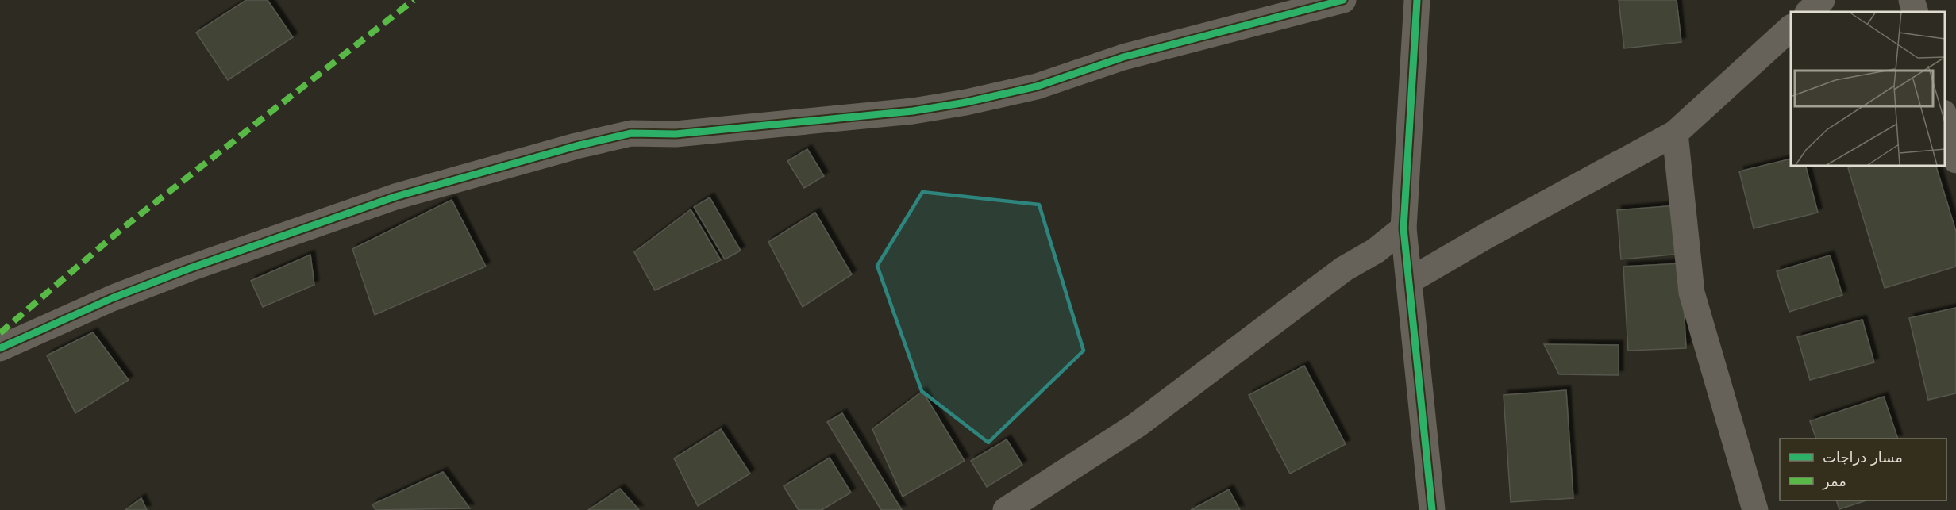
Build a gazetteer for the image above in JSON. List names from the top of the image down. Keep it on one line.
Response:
{"legend":["مسار دراجات","ممر"]}
